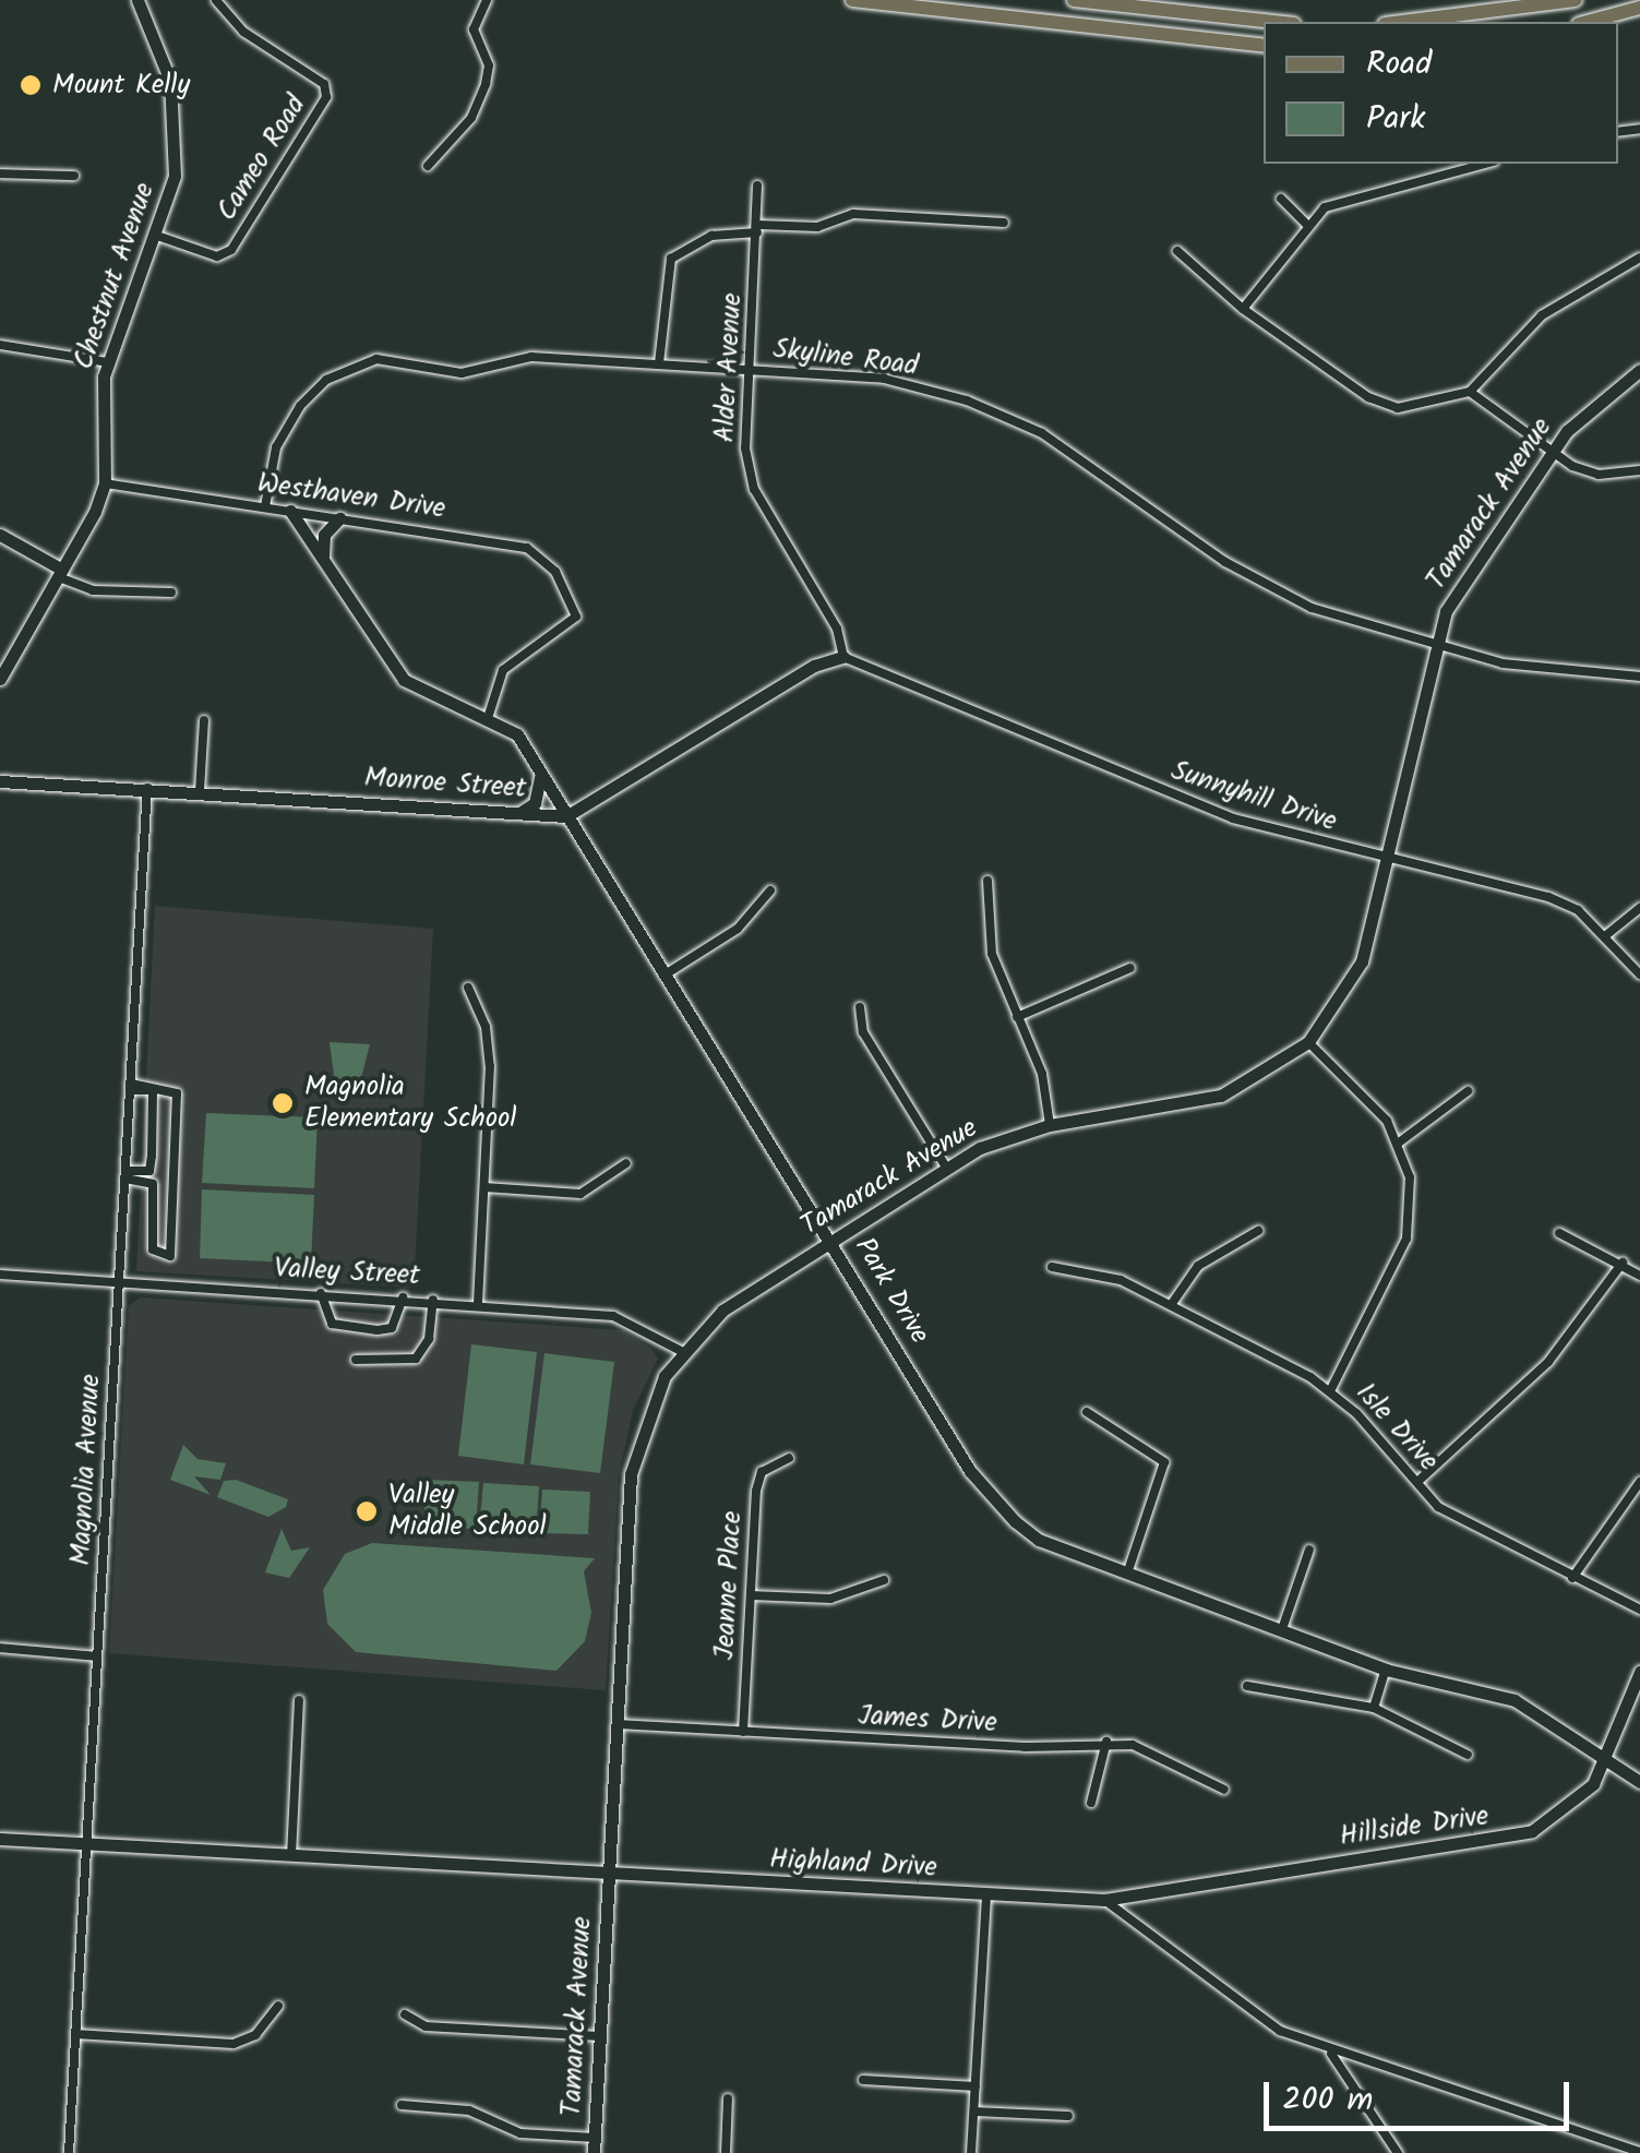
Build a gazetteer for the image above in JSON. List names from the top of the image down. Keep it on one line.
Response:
{"streets":{"main road":["Chestnut Avenue","Tamarack Avenue","Monroe Street","Park Drive","Hillside Drive","Highland Drive"],"street":["Cameo Road","Skyline Road","Alder Avenue","Westhaven Drive","Sunnyhill Drive","Valley Street","Isle Drive","Magnolia Avenue","Jeanne Place","James Drive"]},"crossings":[["Cameo Road","Chestnut Avenue"],["Chestnut Avenue","Westhaven Drive"],["Skyline Road","Alder Avenue"],["Skyline Road","Westhaven Drive"],["Skyline Road","Tamarack Avenue"],["Alder Avenue","Sunnyhill Drive"],["Westhaven Drive","Park Drive"],["Tamarack Avenue","Sunnyhill Drive"],["Tamarack Avenue","Valley Street"],["Tamarack Avenue","Park Drive"],["Tamarack Avenue","James Drive"],["Tamarack Avenue","Highland Drive"],["Monroe Street","Park Drive"],["Monroe Street","Magnolia Avenue"],["Valley Street","Magnolia Avenue"],["Park Drive","Hillside Drive"],["Magnolia Avenue","Highland Drive"],["Jeanne Place","James Drive"],["Hillside Drive","Highland Drive"]],"places":["Mount Kelly","Magnolia Elementary School","Valley Middle School"],"legend":["Road","Park"],"scale_bar":"200 m"}
